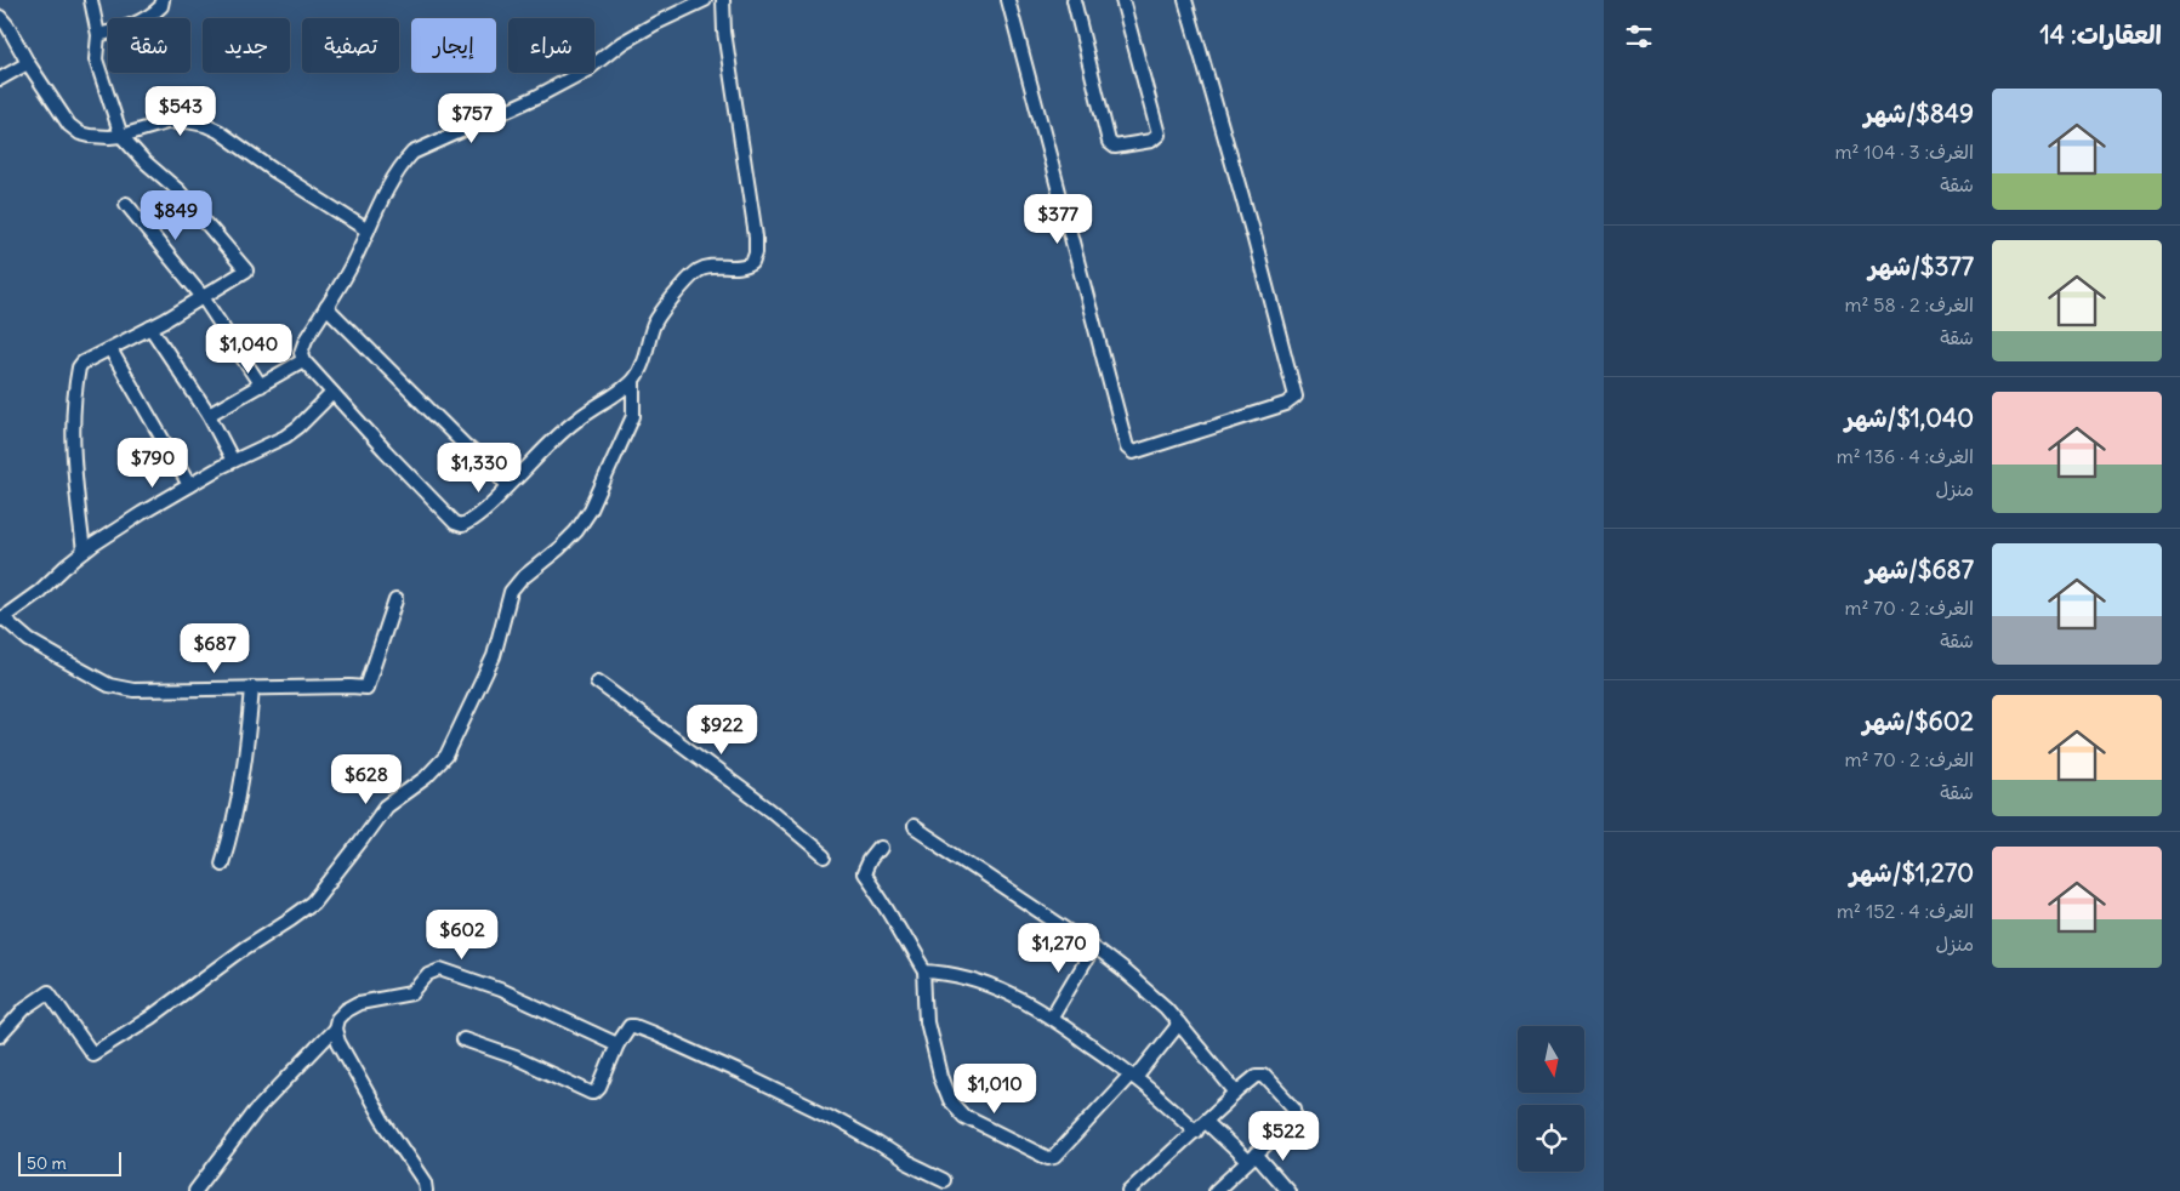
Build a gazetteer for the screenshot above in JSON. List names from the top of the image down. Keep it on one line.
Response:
{"scale_bar":"50 m","north":"bottom","page":{"heading":"العقارات: 14","chip":["شراء","إيجار","تصفية","جديد","شقة"],"list":[{"name":"$849/شهر","note":"الغرف: 3 · 104 m² · شقة"},{"name":"$377/شهر","note":"الغرف: 2 · 58 m² · شقة"},{"name":"$1,040/شهر","note":"الغرف: 4 · 136 m² · منزل"},{"name":"$687/شهر","note":"الغرف: 2 · 70 m² · شقة"},{"name":"$602/شهر","note":"الغرف: 2 · 70 m² · شقة"},{"name":"$1,270/شهر","note":"الغرف: 4 · 152 m² · منزل"}],"price":["$543","$757","$849","$377","$1,040","$790","$1,330","$687","$922","$628","$602","$1,270","$1,010","$522"],"scale":"50 m"}}
